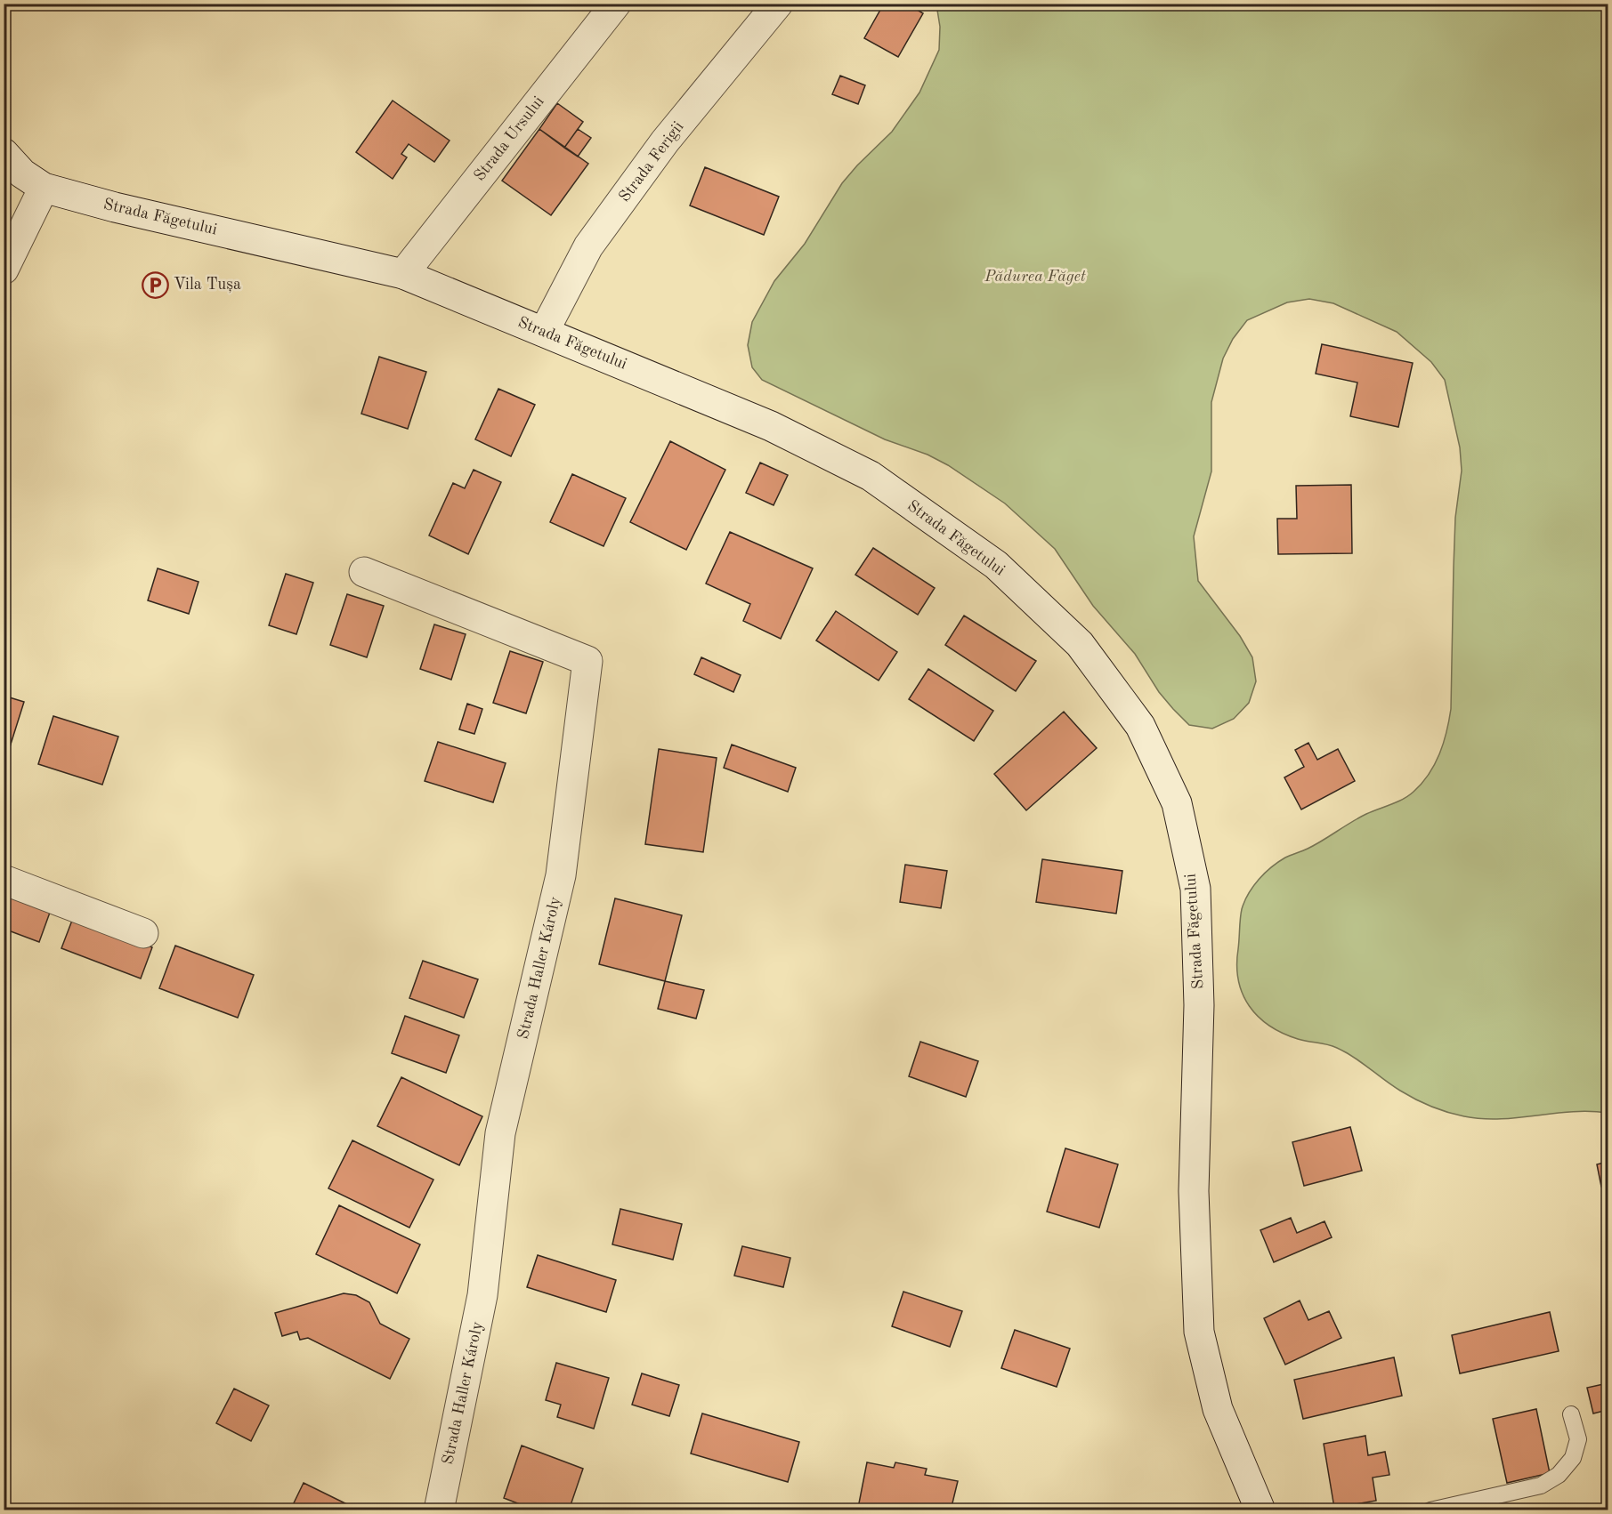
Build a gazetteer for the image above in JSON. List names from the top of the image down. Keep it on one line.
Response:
{"streets":{"main road":["Strada Ursului","Strada Ferigii","Strada Făgetului","Strada Haller Károly"]},"crossings":[["Strada Ursului","Strada Făgetului"],["Strada Ferigii","Strada Făgetului"]],"parks":["Pădurea Făget"],"places":{"parking":["Vila Tușa"]}}
